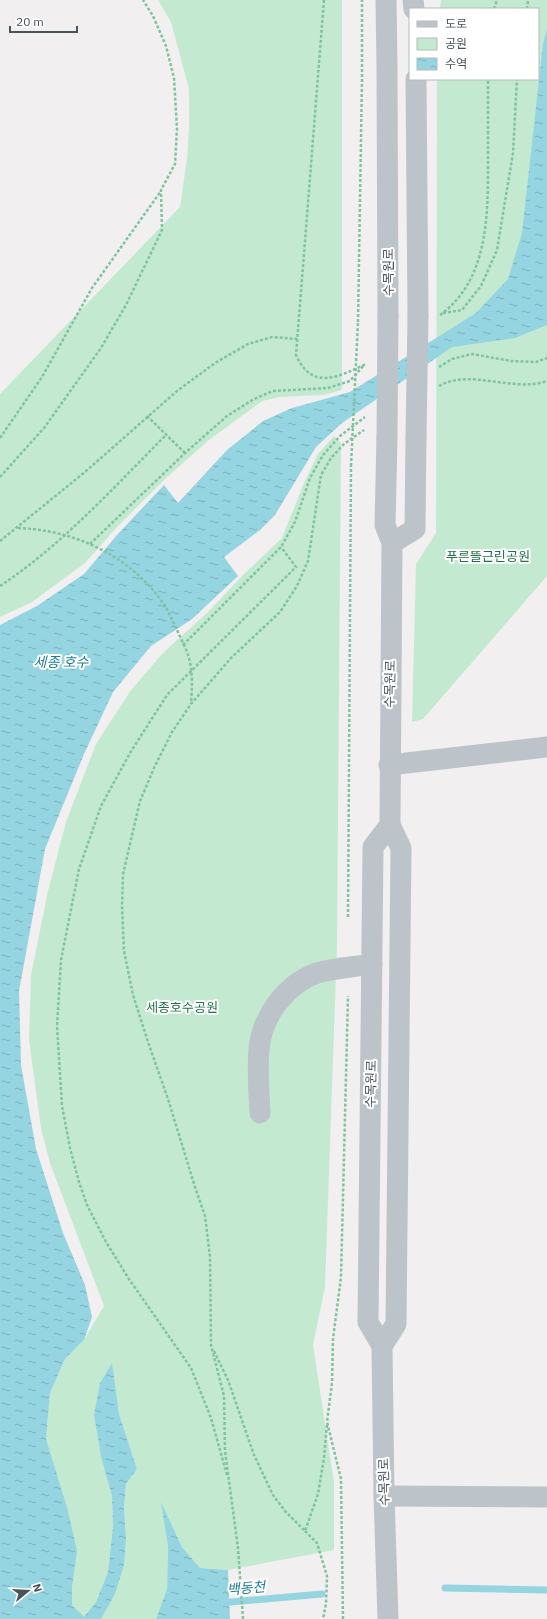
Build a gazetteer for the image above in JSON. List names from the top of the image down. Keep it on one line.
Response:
{"streets":{"street":["수목원로"]},"water":["세종 호수","백동천"],"parks":["푸른뜰근린공원","세종호수공원"],"legend":["도로","공원","수역"],"scale_bar":"20 m","north":"right"}
